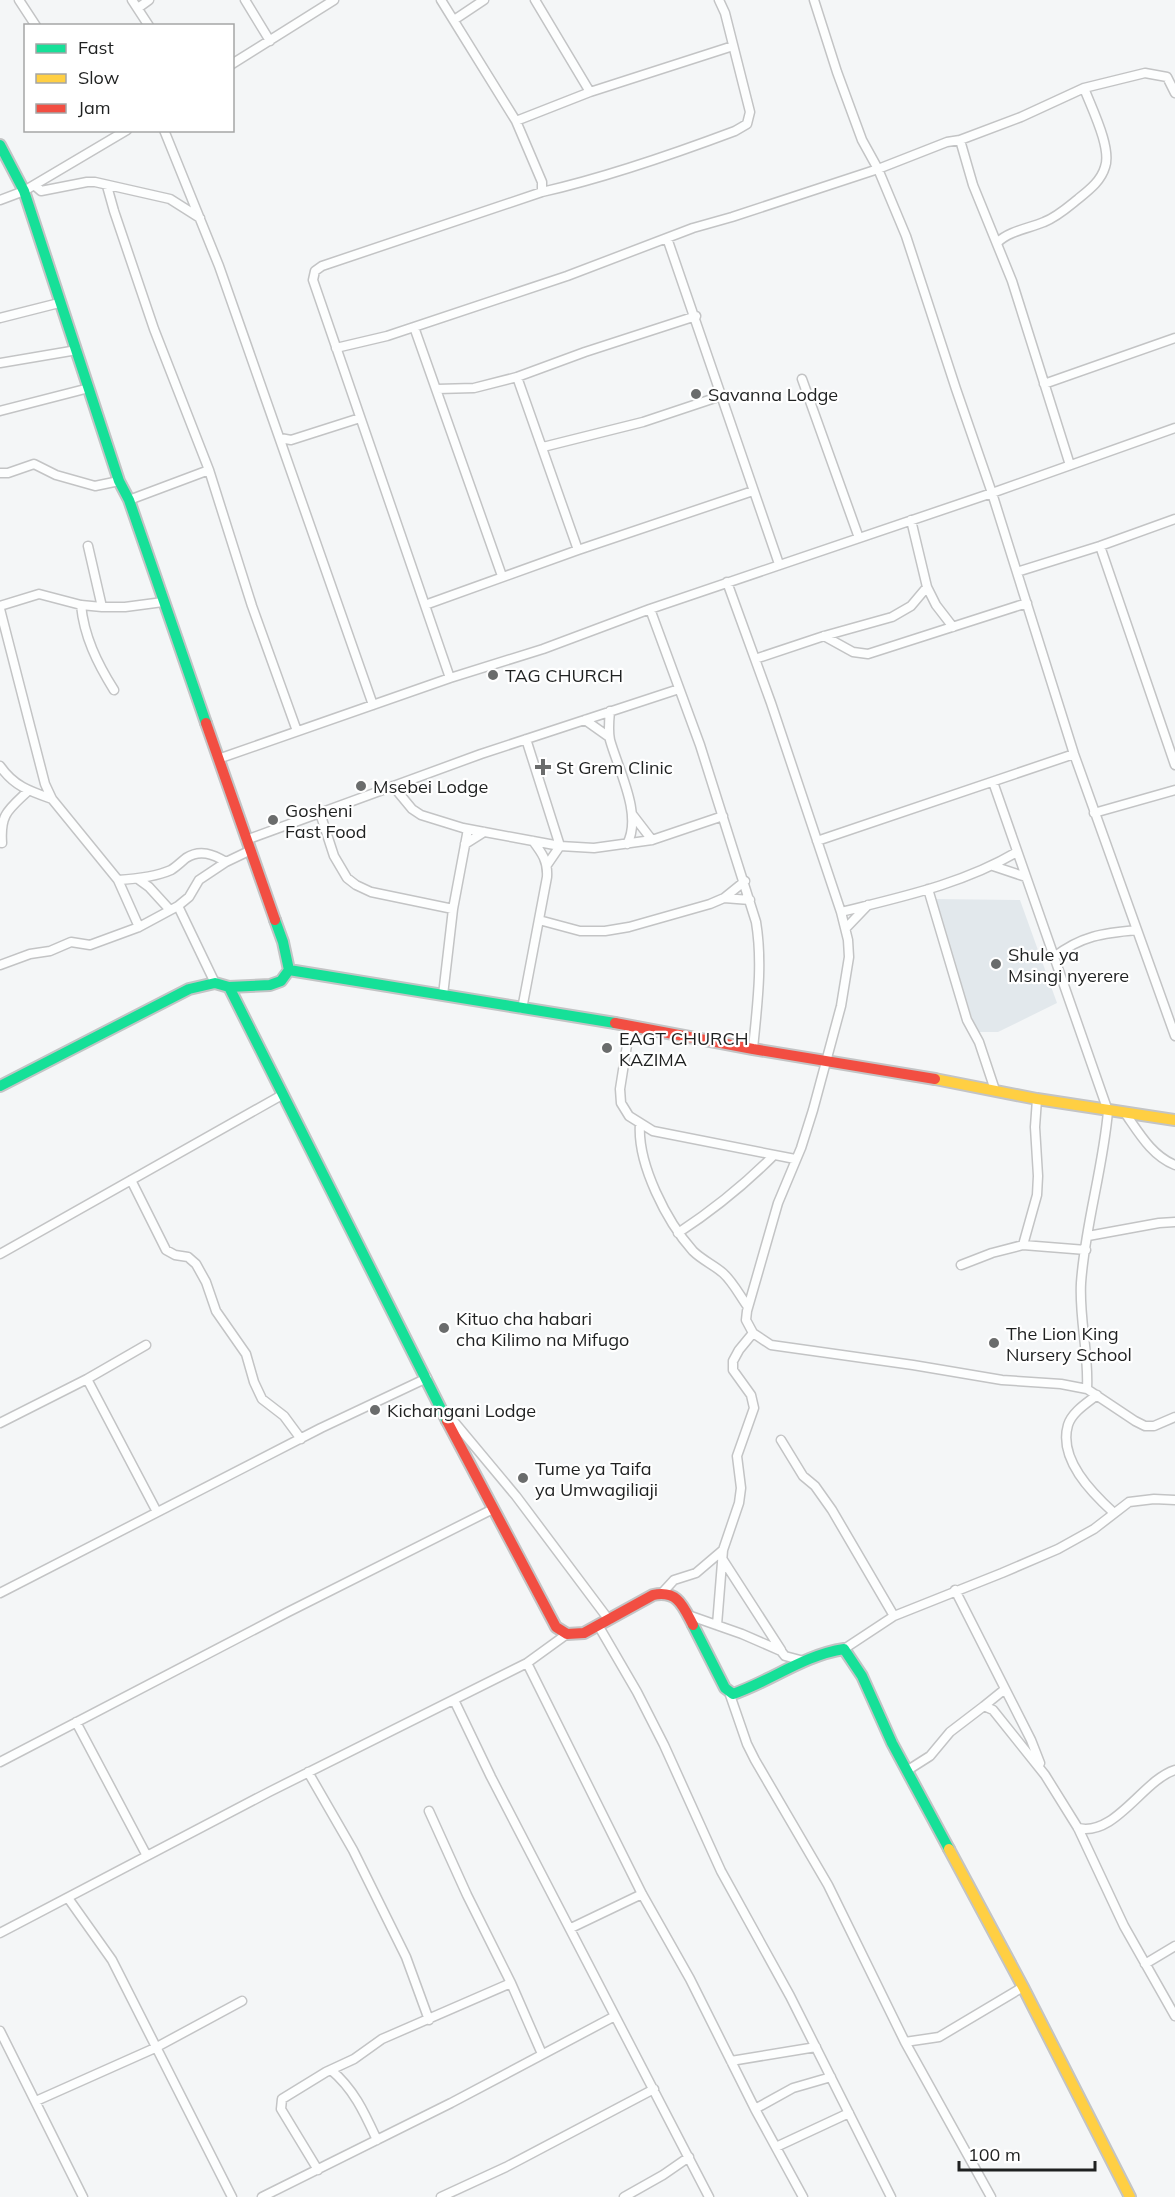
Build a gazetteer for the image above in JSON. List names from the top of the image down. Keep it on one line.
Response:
{"places":{"other":["Savanna Lodge","TAG CHURCH","Msebei Lodge","Gosheni Fast Food","Shule ya Msingi nyerere","EAGT CHURCH KAZIMA","Kituo cha habari cha Kilimo na Mifugo","The Lion King Nursery School","Kichangani Lodge","Tume ya Taifa ya Umwagiliaji"],"health":["St Grem Clinic"]},"legend":["Fast","Slow","Jam"],"scale_bar":"100 m"}
